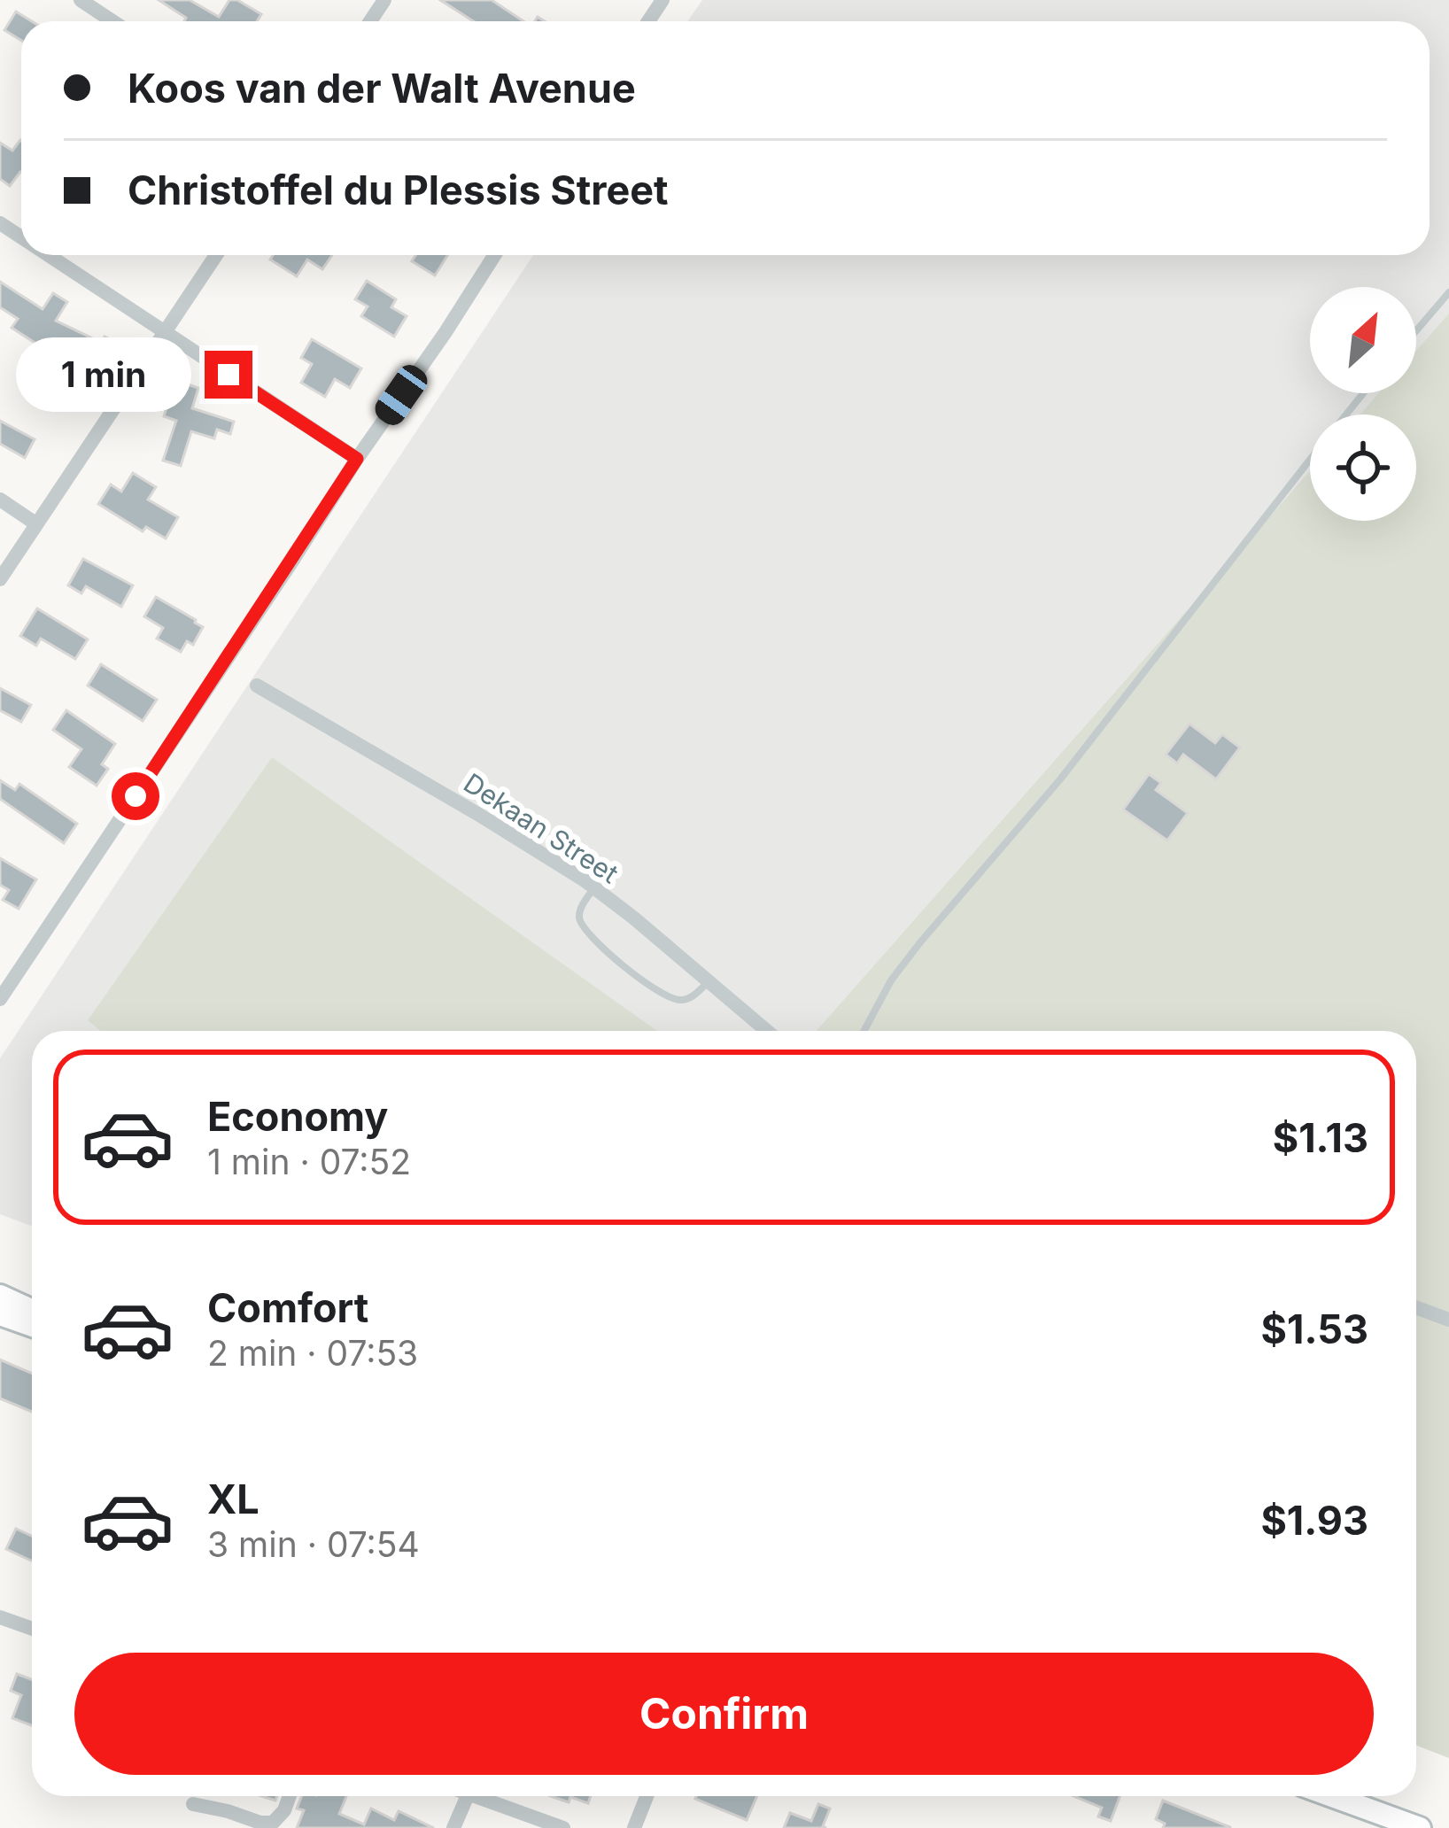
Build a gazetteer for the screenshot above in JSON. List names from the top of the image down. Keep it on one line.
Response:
{"streets":{"street":["Dekaan Street"]},"north":"top right","page":{"banner":["Koos van der Walt Avenue","Christoffel du Plessis Street"],"bubble":"1 min","list":[{"name":"Economy","note":"1 min · 07:52","value":"$1.13"},{"name":"Comfort","note":"2 min · 07:53","value":"$1.53"},{"name":"XL","note":"3 min · 07:54","value":"$1.93"}],"buttons":"Confirm"}}
